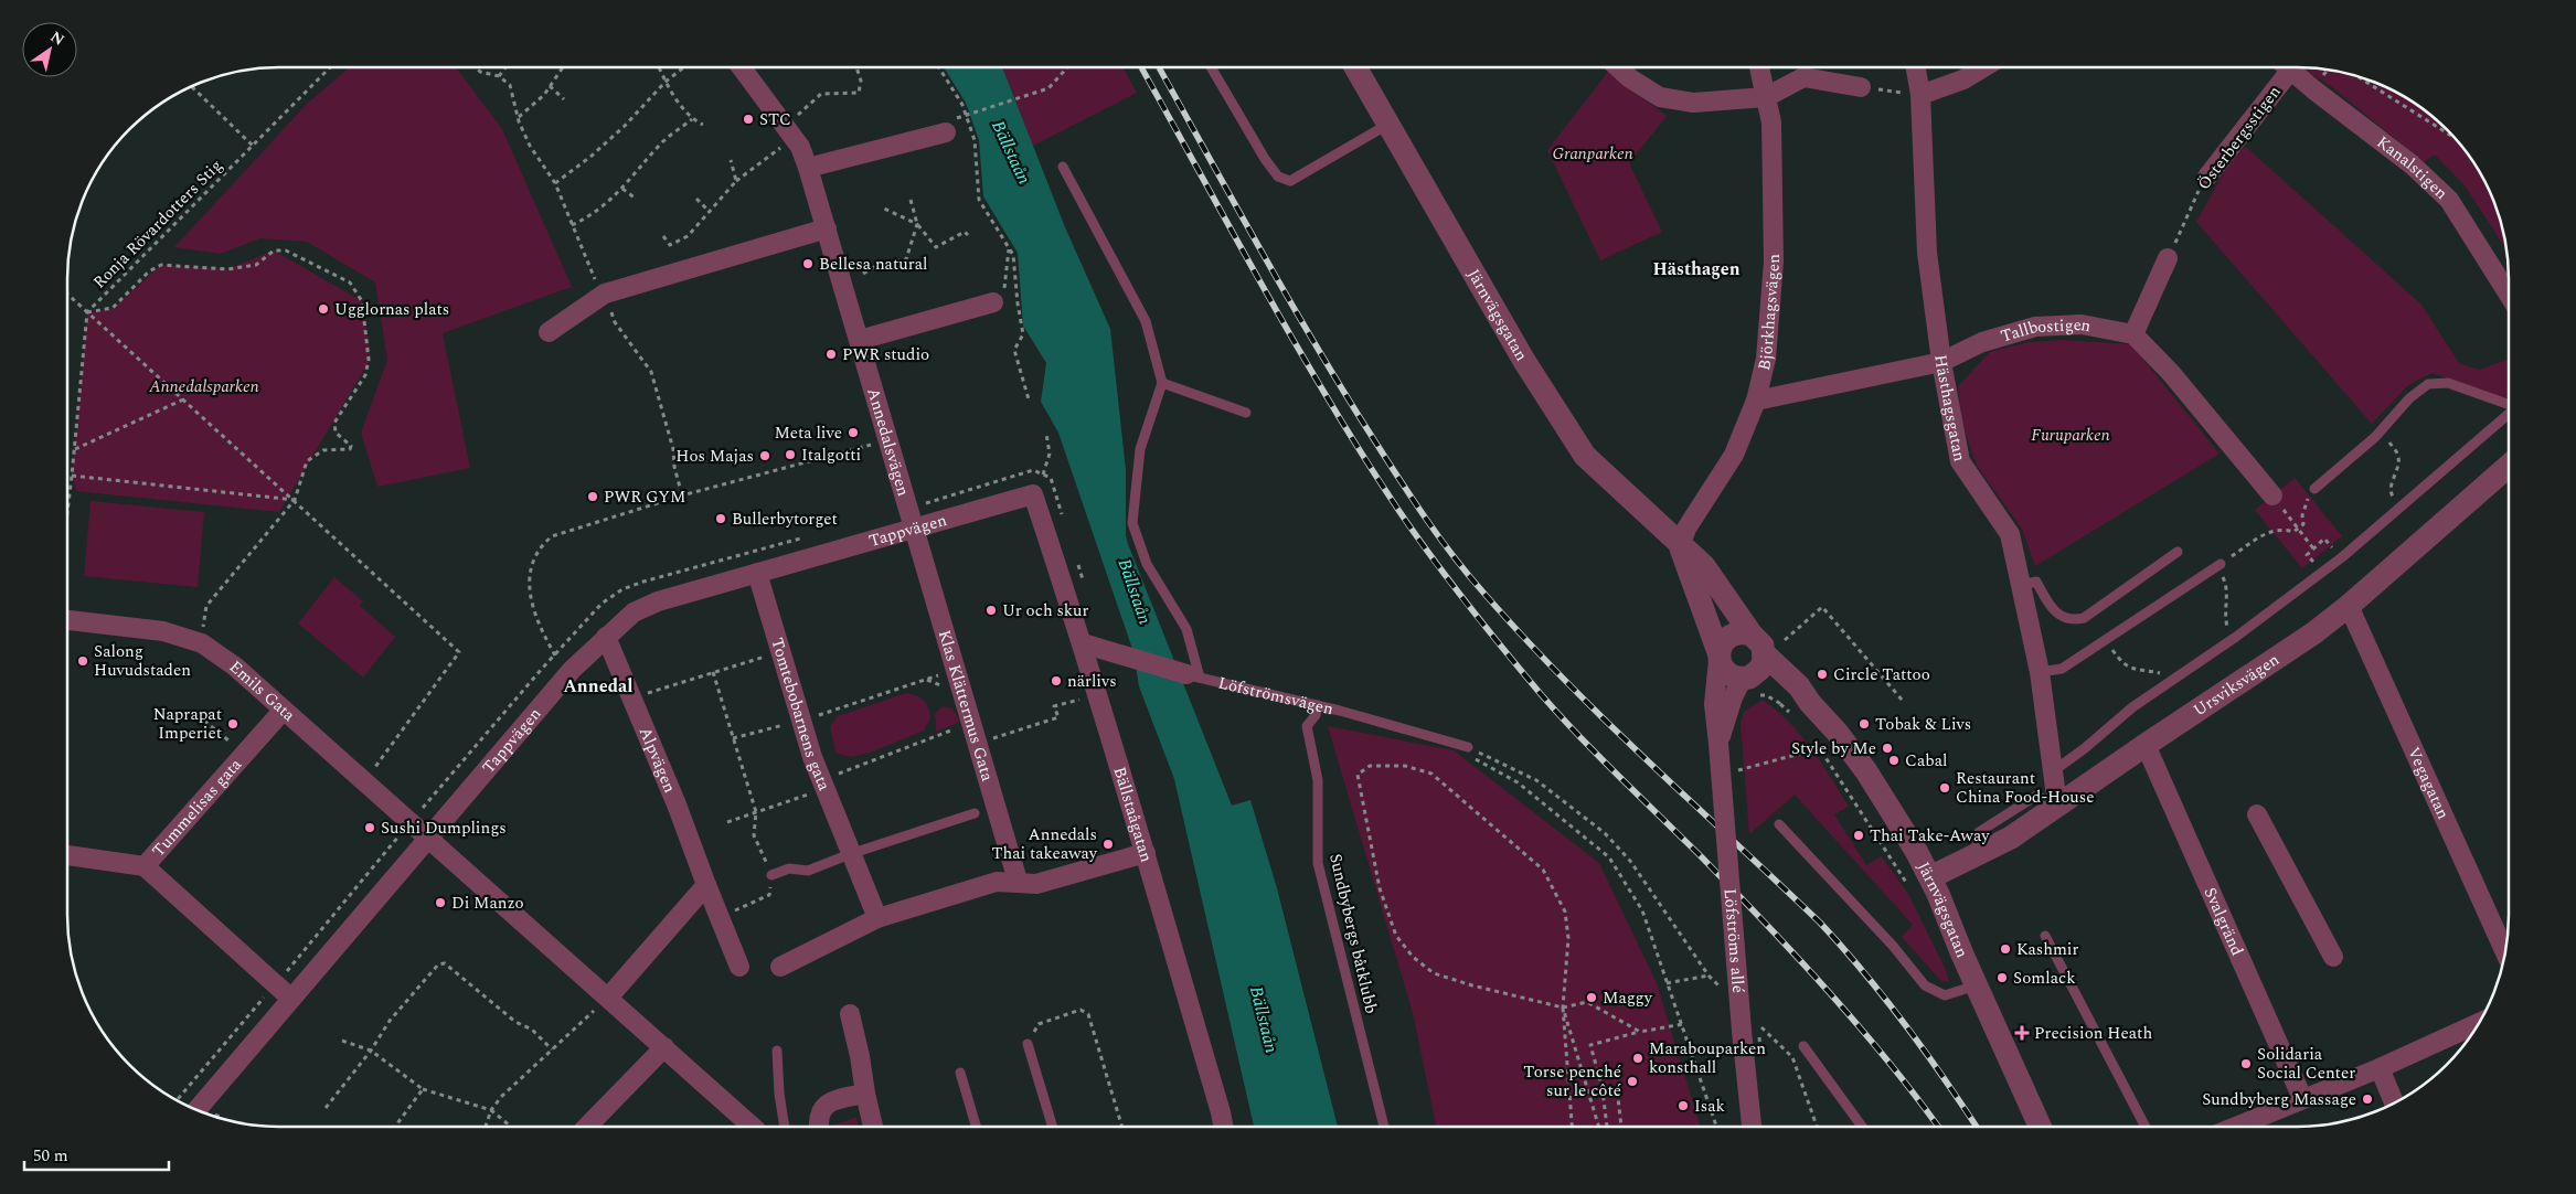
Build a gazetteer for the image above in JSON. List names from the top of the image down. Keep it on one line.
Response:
{"streets":{"street":["Österbergsstigen","Kanalstigen","Björkhagsvägen","Järnvägsgatan","Tallbostigen","Hästhagsgatan","Annedalsvägen","Tappvägen","Ursviksvägen","Emils Gata","Löfströmsvägen","Klas Klättermus Gata","Tomtebobarnens gata","Alpvägen","Vegagatan","Tummelisas gata","Bällstaågatan","Svalgränd","Löfströms allé"],"lane":["Sundbybergs båtklubb"],"path":["Ronja Rövardotters Stig"]},"crossings":[["Björkhagsvägen","Järnvägsgatan"],["Björkhagsvägen","Tallbostigen"],["Järnvägsgatan","Ursviksvägen"],["Järnvägsgatan","Löfströms allé"],["Tallbostigen","Hästhagsgatan"],["Hästhagsgatan","Ursviksvägen"],["Annedalsvägen","Tappvägen"],["Annedalsvägen","Klas Klättermus Gata"],["Tappvägen","Emils Gata"],["Tappvägen","Klas Klättermus Gata"],["Tappvägen","Tomtebobarnens gata"],["Tappvägen","Alpvägen"],["Tappvägen","Bällstaågatan"],["Ursviksvägen","Vegagatan"],["Ursviksvägen","Svalgränd"],["Emils Gata","Tummelisas gata"],["Löfströmsvägen","Bällstaågatan"],["Löfströmsvägen","Sundbybergs båtklubb"]],"districts":["Hästhagen","Annedal"],"water":["Bällstaån"],"parks":["Granparken","Annedalsparken","Furuparken"],"places":{"other":["STC","Bellesa natural","Ugglornas plats","PWR studio","Meta live","Italgotti","Hos Majas","PWR GYM","Bullerbytorget","Ur och skur","Salong Huvudstaden","Circle Tattoo","närlivs","Naprapat Imperiet","Tobak & Livs","Style by Me","Cabal","Restaurant China Food-House","Sushi Dumplings","Thai Take-Away","Annedals Thai takeaway","Di Manzo","Kashmir","Somlack","Maggy","Marabouparken konsthall","Solidaria Social Center","Torse penché sur le côté","Sundbyberg Massage","Isak"],"health":["Precision Heath"]},"scale_bar":"50 m","north":"top right"}
